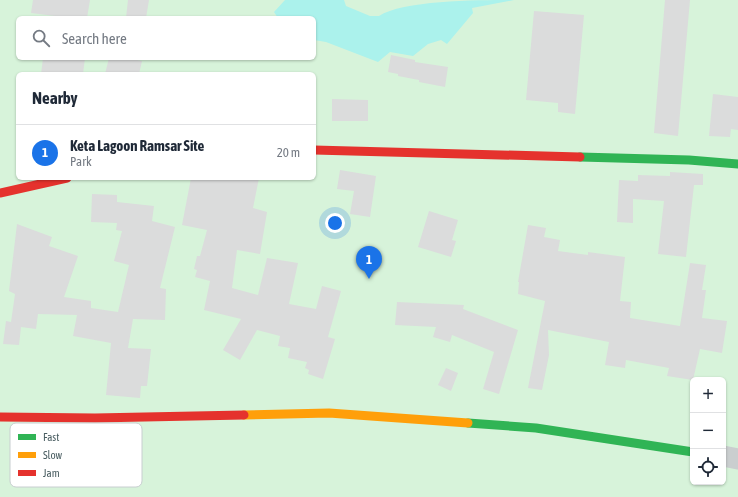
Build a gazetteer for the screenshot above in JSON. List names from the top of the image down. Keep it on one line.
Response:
{"legend":["Fast","Slow","Jam"],"page":{"search":"Search here","heading":"Nearby","list":[{"mark":"1","name":"Keta Lagoon Ramsar Site","note":"Park","value":"20 m"}],"pins":"1","map_buttons":["+","−"]}}
